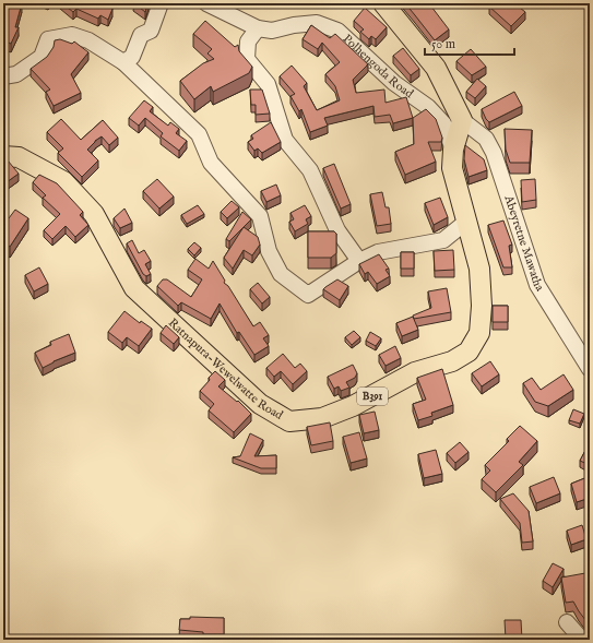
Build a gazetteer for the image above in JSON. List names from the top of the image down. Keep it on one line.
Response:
{"streets":{"main road":["Ratnapura-Wewelwatte Road","B391"],"street":["Polhengoda Road","Abeyretne Mawatha"]},"crossings":[["Polhengoda Road","Ratnapura-Wewelwatte Road"],["Abeyretne Mawatha","Ratnapura-Wewelwatte Road"]],"scale_bar":"50 m"}
